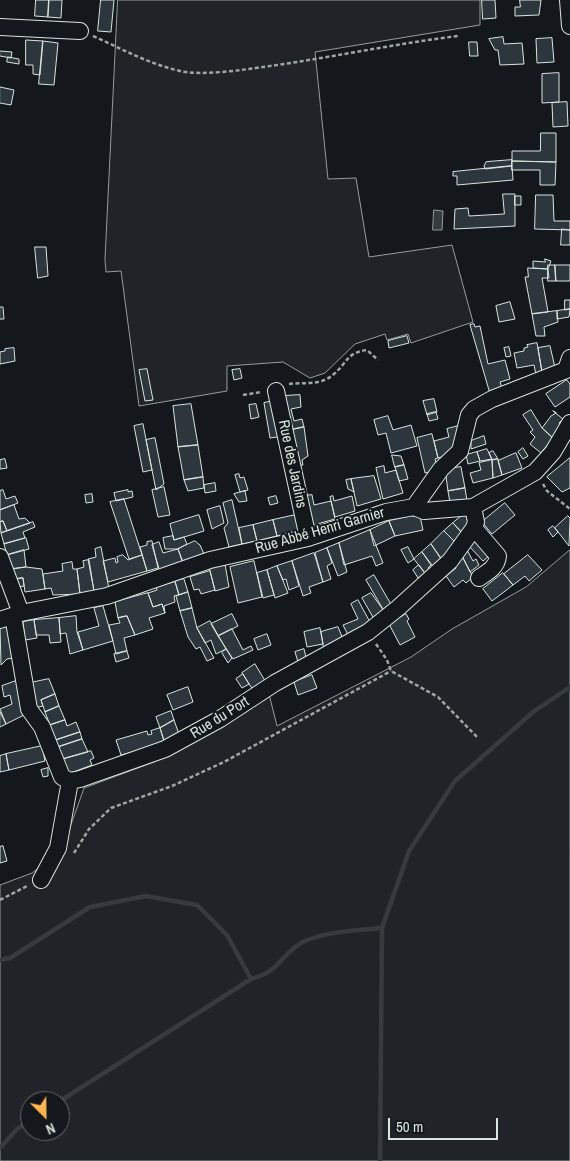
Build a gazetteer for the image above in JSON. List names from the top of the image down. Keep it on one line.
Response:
{"streets":{"street":["Rue des Jardins","Rue Abbé Henri Garnier","Rue du Port"]},"crossings":[["Rue des Jardins","Rue Abbé Henri Garnier"]],"scale_bar":"50 m","north":"bottom right"}
